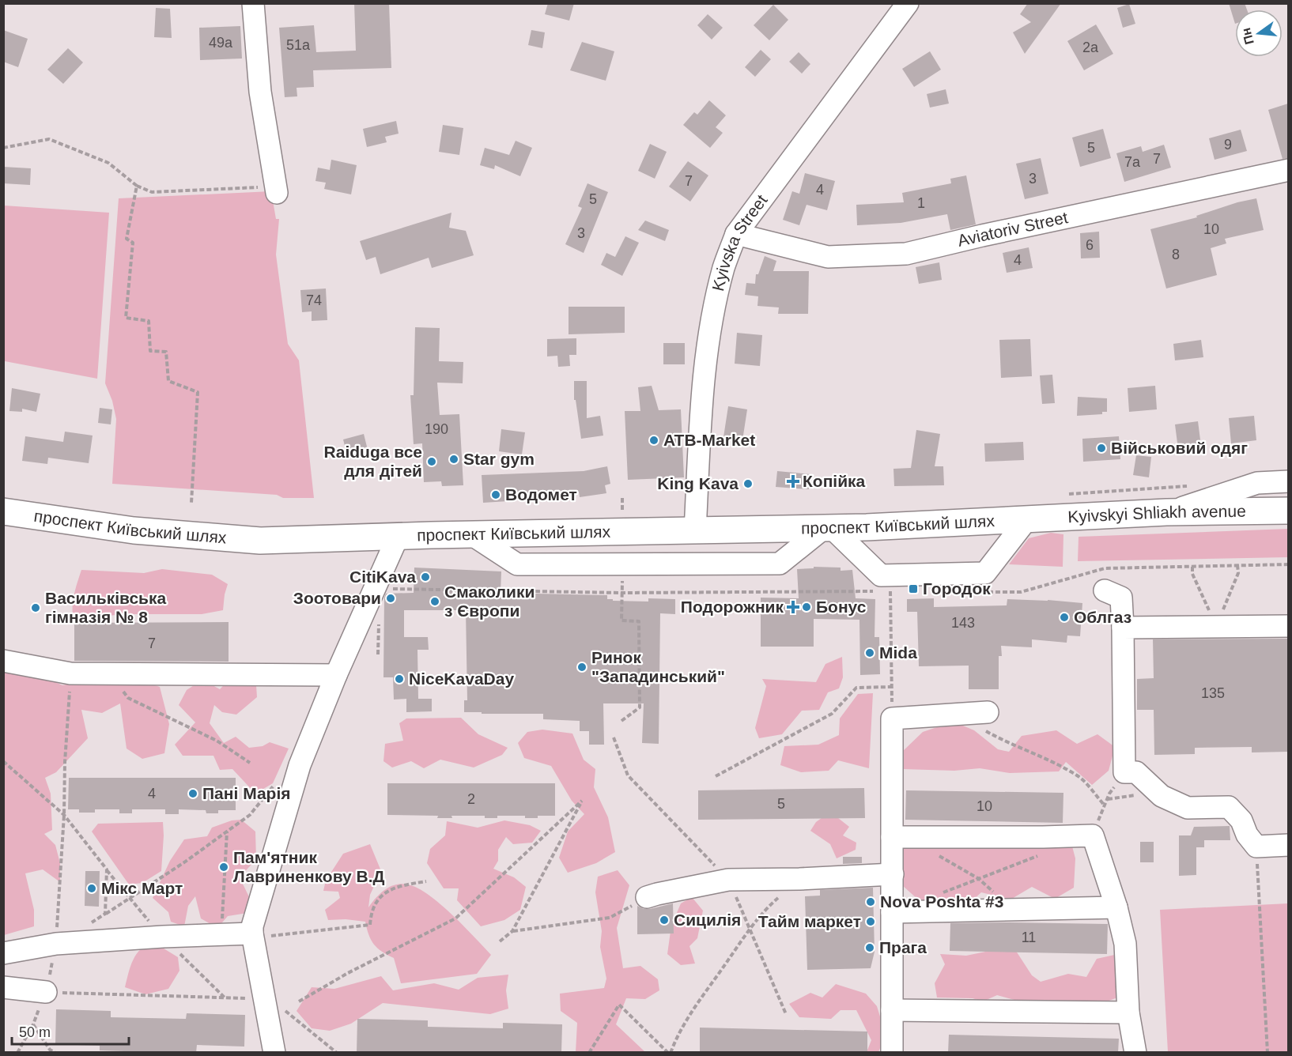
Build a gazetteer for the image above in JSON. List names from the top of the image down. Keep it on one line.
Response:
{"streets":{"main road":["Kyivskyi Shliakh avenue","проспект Київський шлях"],"street":["Aviatoriv Street","Kyivska Street"]},"crossings":[["Aviatoriv Street","Kyivska Street"],["Kyivska Street","проспект Київський шлях"],["Kyivskyi Shliakh avenue","проспект Київський шлях"]],"places":{"other":["ATB-Market","Військовий одяг","Star gym","Raiduga все для дітей","King Kava","Водомет","CitiKava","Зоотовари","Смаколики з Європи","Бонус","Васильківська гімназія № 8","Облгаз","Mida","Ринок \"Западинський\"","NiceKavaDay","Панi Марiя","Пам'ятник Лавриненкову В.Д","Мікс Март","Nova Poshta #3","Сицилія","Тайм маркет","Прага"],"health":["Копійка","Подорожник"],"transit":["Городок"]},"house_numbers":["49а","51а","2а","9","5","7","7а","3","7","4","5","1","10","3","6","8","4","74","190","143","7","135","4","2","5","10","11"],"scale_bar":"50 m","north":"left"}
